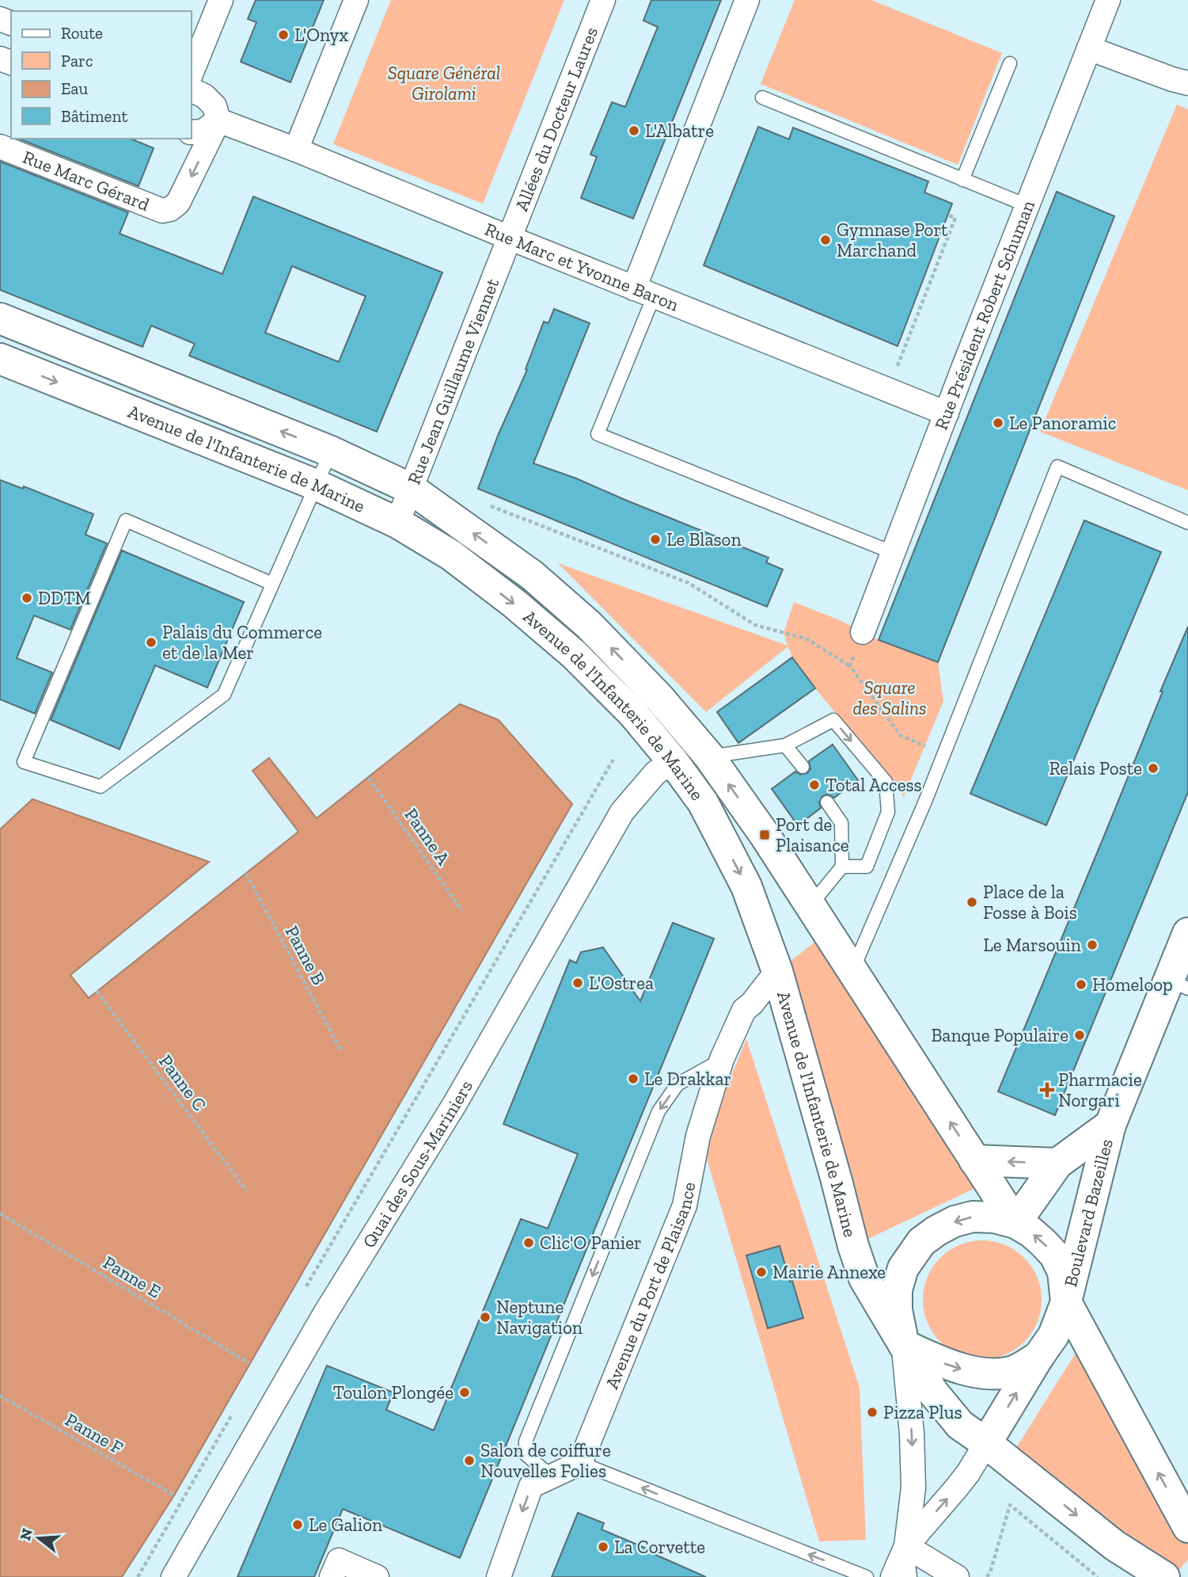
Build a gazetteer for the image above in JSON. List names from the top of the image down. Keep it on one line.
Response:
{"streets":{"main road":["Avenue de l'Infanterie de Marine","Boulevard Bazeilles"],"street":["Allées du Docteur Laures","Rue Marc Gérard","Rue Marc et Yvonne Baron","Rue Président Robert Schuman","Rue Jean Guillaume Viennet","Quai des Sous-Mariniers","Avenue du Port de Plaisance"],"path":["Panne A","Panne B","Panne C","Panne E","Panne F"]},"crossings":[["Allées du Docteur Laures","Rue Marc et Yvonne Baron"],["Allées du Docteur Laures","Rue Jean Guillaume Viennet"],["Rue Marc Gérard","Rue Marc et Yvonne Baron"],["Rue Marc et Yvonne Baron","Rue Président Robert Schuman"],["Rue Marc et Yvonne Baron","Rue Jean Guillaume Viennet"],["Rue Jean Guillaume Viennet","Avenue de l'Infanterie de Marine"],["Avenue de l'Infanterie de Marine","Quai des Sous-Mariniers"],["Avenue de l'Infanterie de Marine","Boulevard Bazeilles"],["Avenue de l'Infanterie de Marine","Avenue du Port de Plaisance"]],"parks":["Square Général Girolami","Square des Salins"],"places":{"other":["L'Onyx","L'Albatre","Gymnase Port Marchand","Le Panoramic","Le Blason","DDTM","Palais du Commerce et de la Mer","Relais Poste","Total Access","Place de la Fosse à Bois","Le Marsouin","L'Ostrea","Homeloop","Banque Populaire","Le Drakkar","Clic'O Panier","Mairie Annexe","Neptune Navigation","Toulon Plongée","Pizza Plus","Salon de coiffure Nouvelles Folies","Le Galion","La Corvette"],"transit":["Port de Plaisance"],"health":["Pharmacie Norgari"]},"legend":["Route","Parc","Eau","Bâtiment"],"north":"left"}
